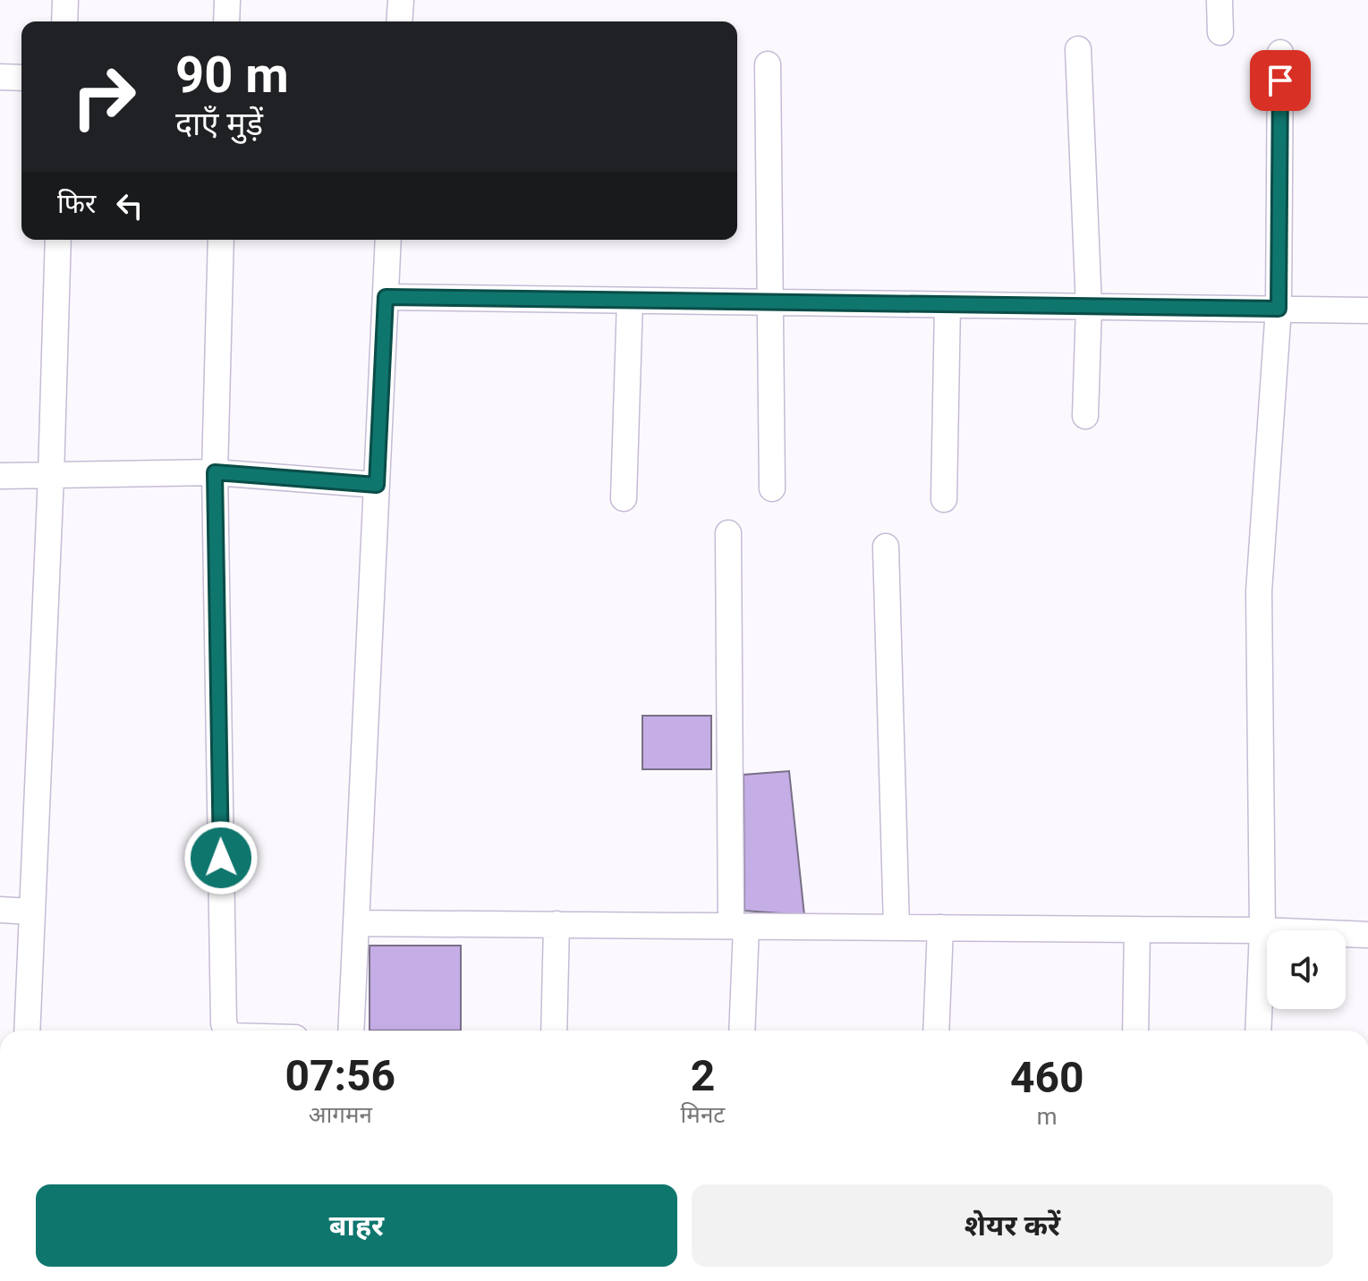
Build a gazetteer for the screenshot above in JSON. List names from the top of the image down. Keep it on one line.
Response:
{"page":{"turn":["90 m","दाएँ मुड़ें"],"then":"फिर","eta":["07:56","आगमन","2","मिनट","460","m"],"buttons":["बाहर","शेयर करें"]}}
